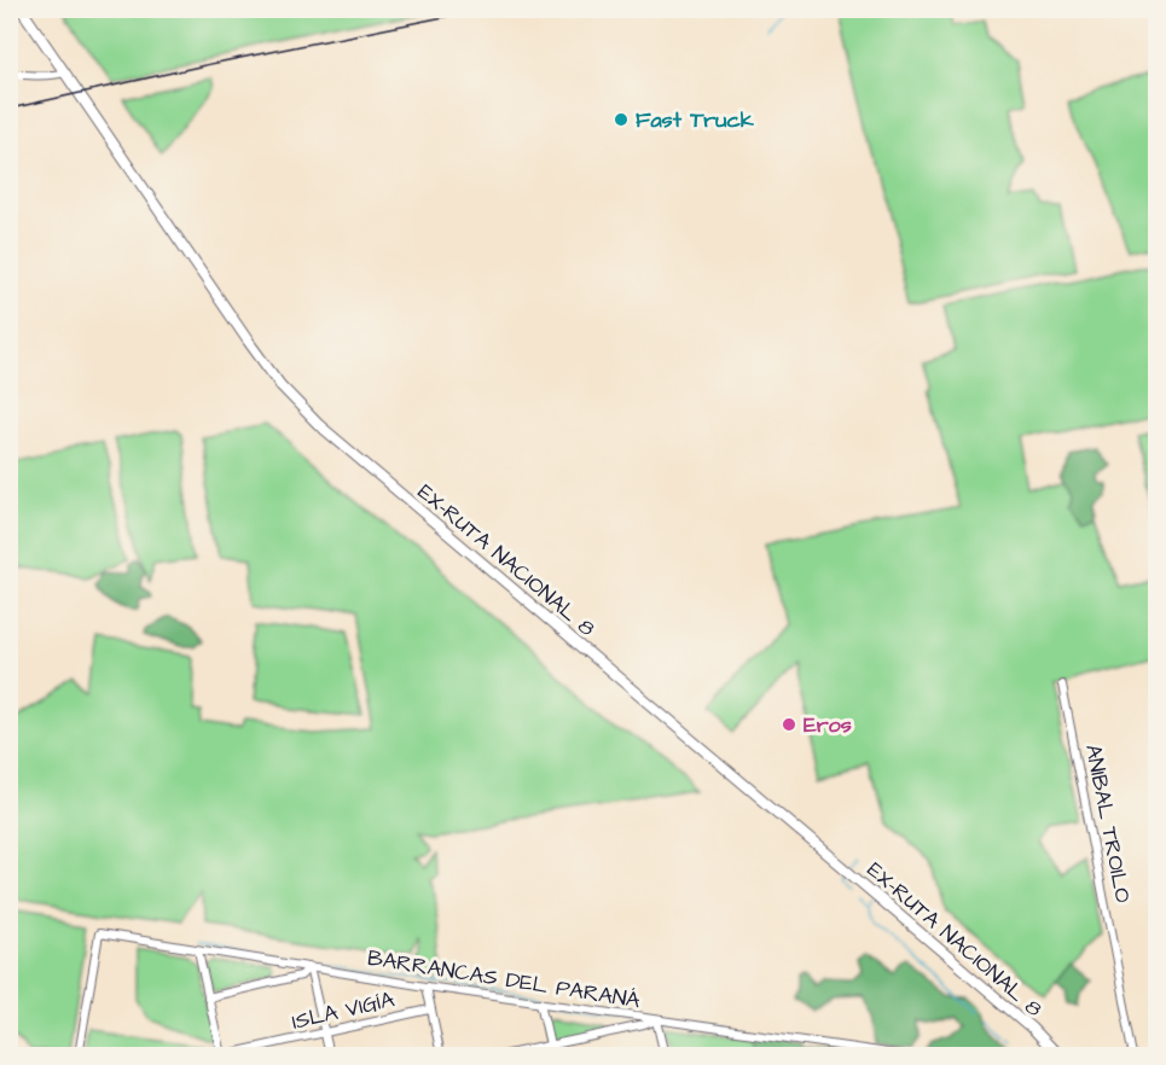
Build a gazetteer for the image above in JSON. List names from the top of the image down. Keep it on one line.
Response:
{"streets":{"main road":["EX-RUTA NACIONAL 8"],"street":["ANIBAL TROILO","BARRANCAS DEL PARANÁ","ISLA VIGÍA"]},"places":["Fast Truck","Eros"]}
